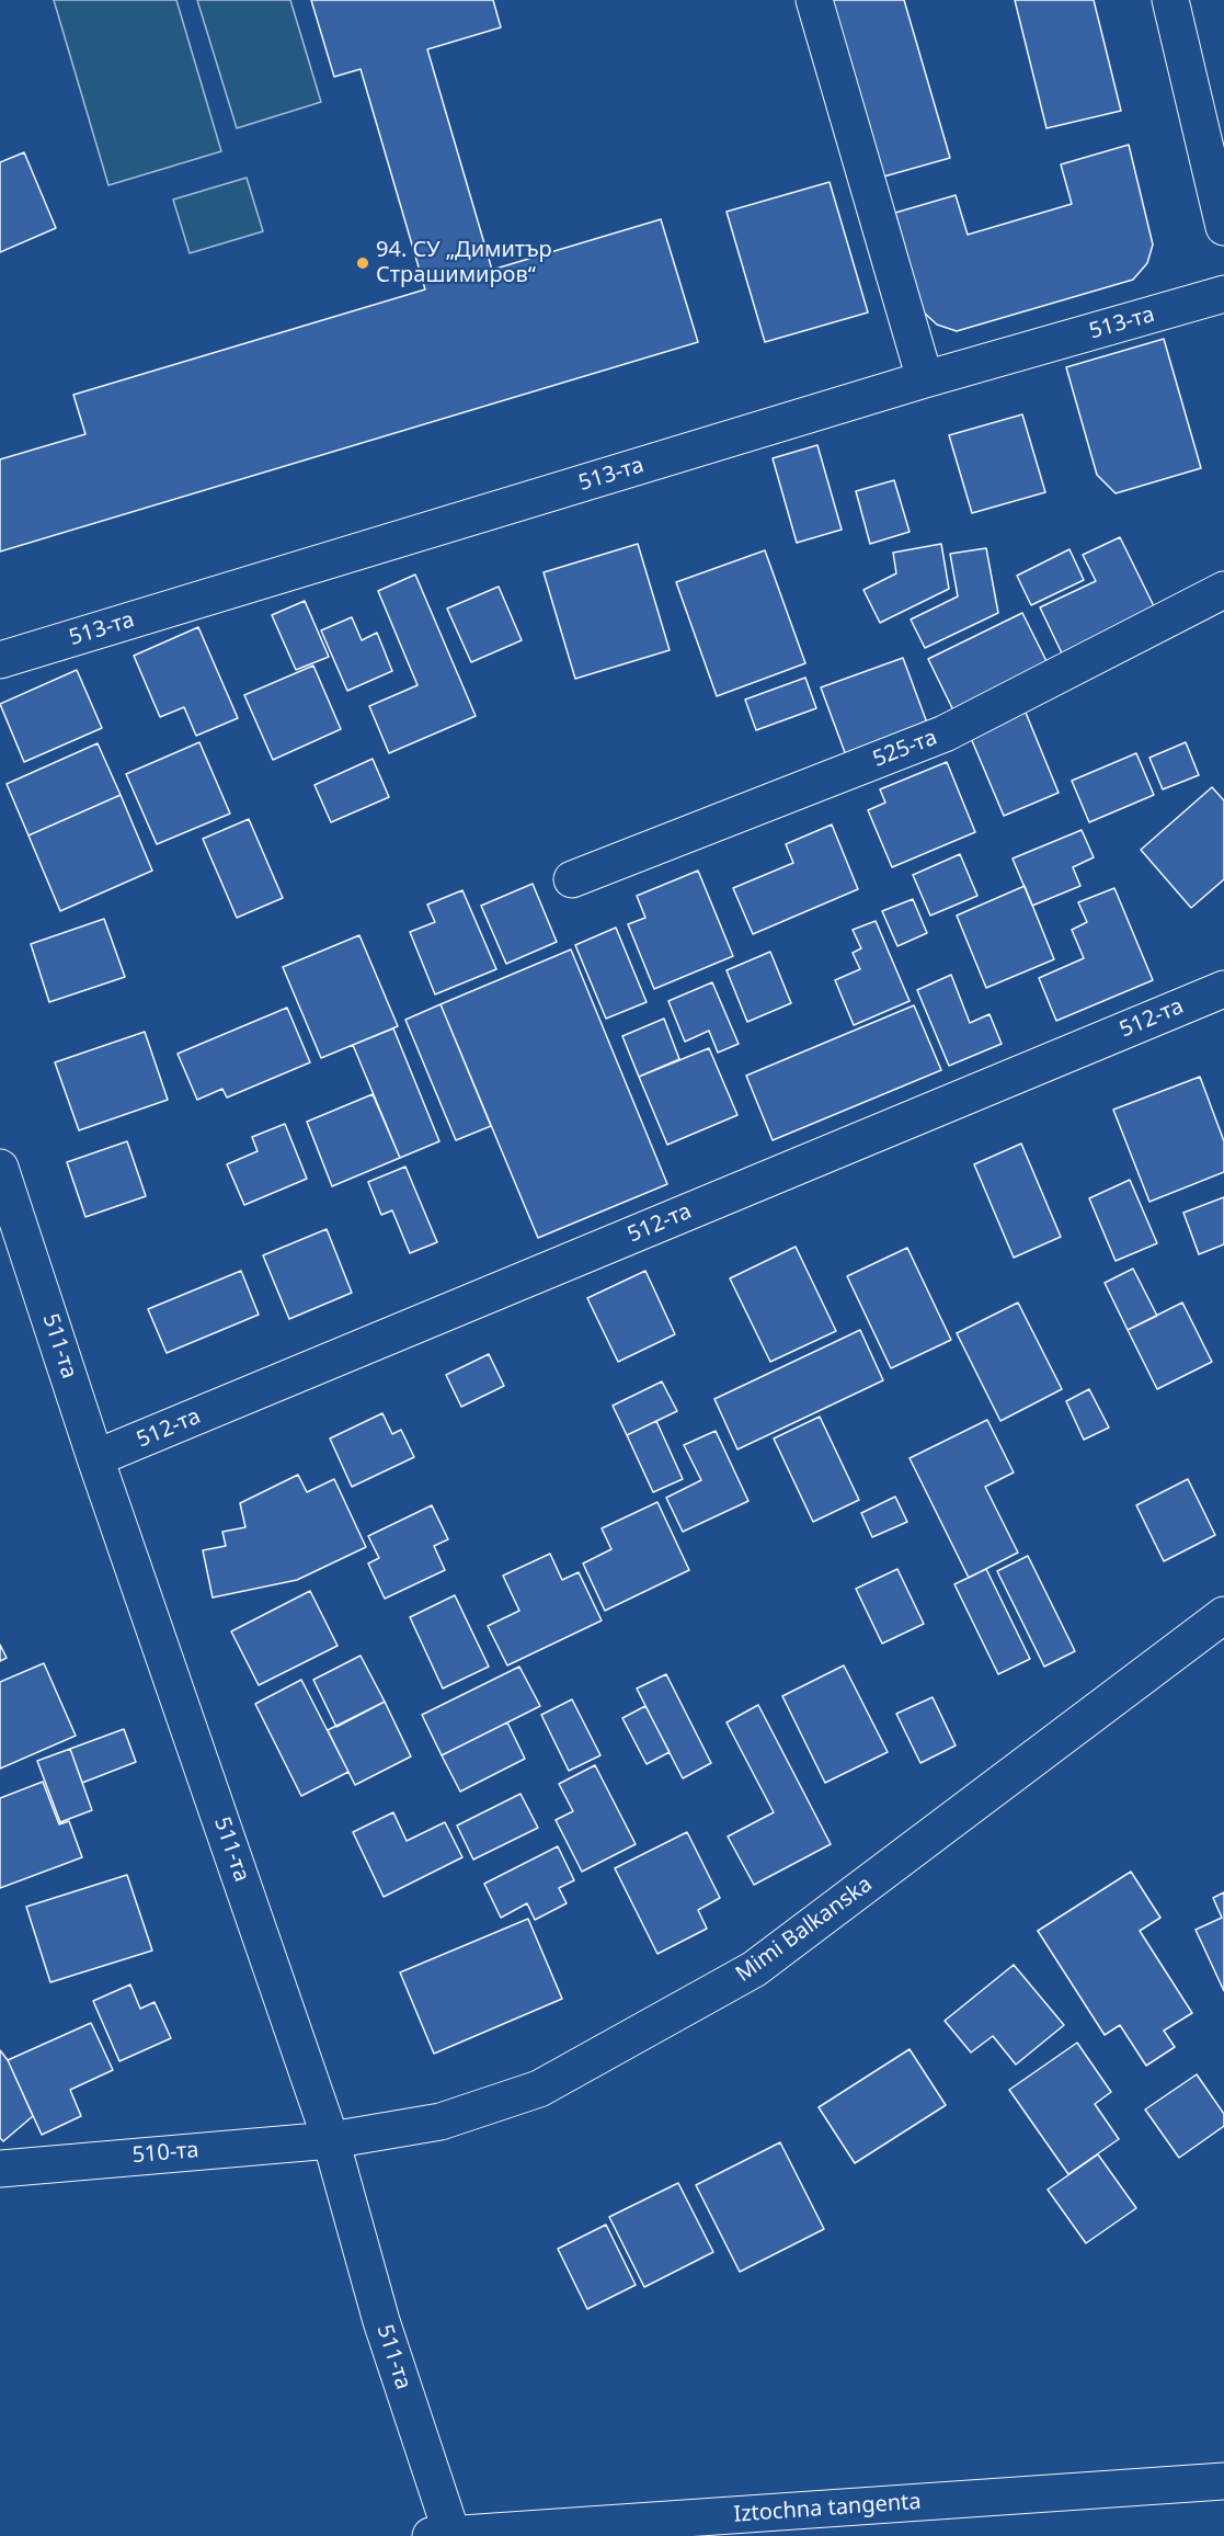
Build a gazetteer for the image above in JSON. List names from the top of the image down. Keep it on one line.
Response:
{"streets":{"street":["513-та","525-та","512-та","511-та","Mimi Balkanska","510-та","Iztochna tangenta"]},"crossings":[["512-та","511-та"],["511-та","Mimi Balkanska"],["511-та","510-та"],["511-та","Iztochna tangenta"],["Mimi Balkanska","510-та"]],"places":["94. СУ „Димитър Страшимиров“"]}
